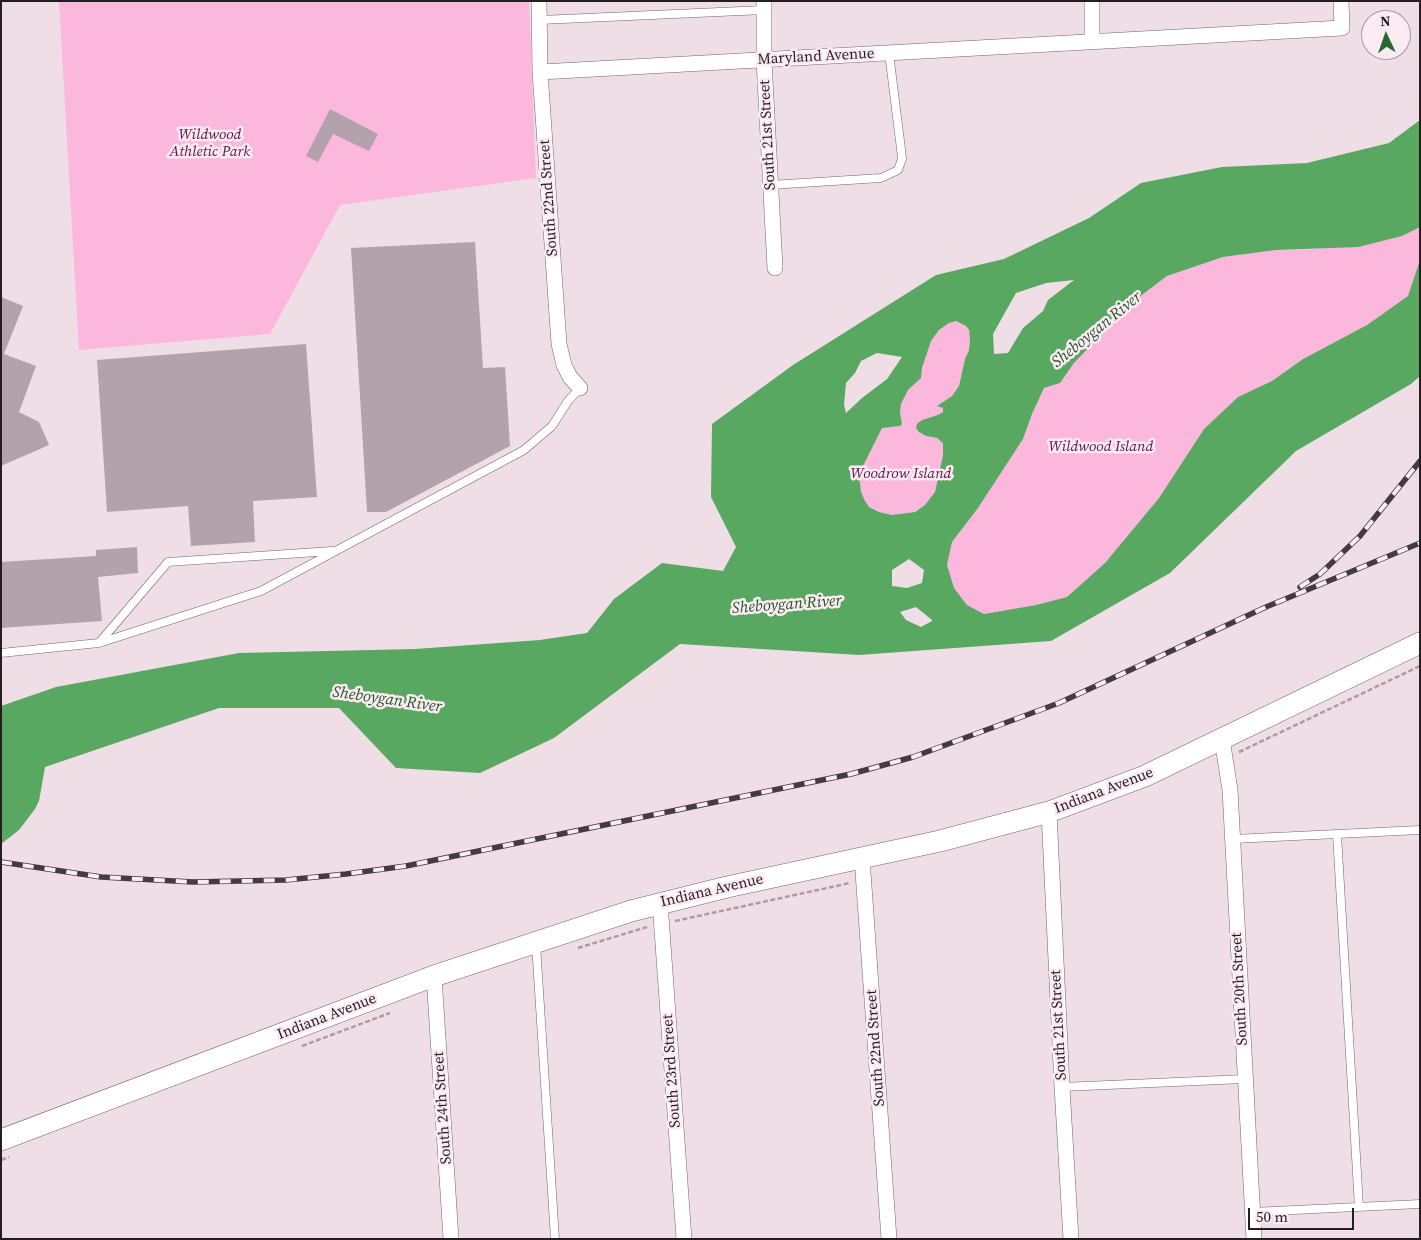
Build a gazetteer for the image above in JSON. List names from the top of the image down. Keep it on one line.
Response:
{"streets":{"main road":["Indiana Avenue"],"street":["Maryland Avenue","South 21st Street","South 22nd Street","South 20th Street","South 23rd Street","South 24th Street"]},"crossings":[["Maryland Avenue","South 21st Street"],["Maryland Avenue","South 22nd Street"],["South 21st Street","Indiana Avenue"],["South 22nd Street","Indiana Avenue"],["Indiana Avenue","South 20th Street"],["Indiana Avenue","South 23rd Street"],["Indiana Avenue","South 24th Street"]],"water":["Sheboygan River"],"parks":["Wildwood Athletic Park","Wildwood Island","Woodrow Island"],"scale_bar":"50 m","north":"top"}
